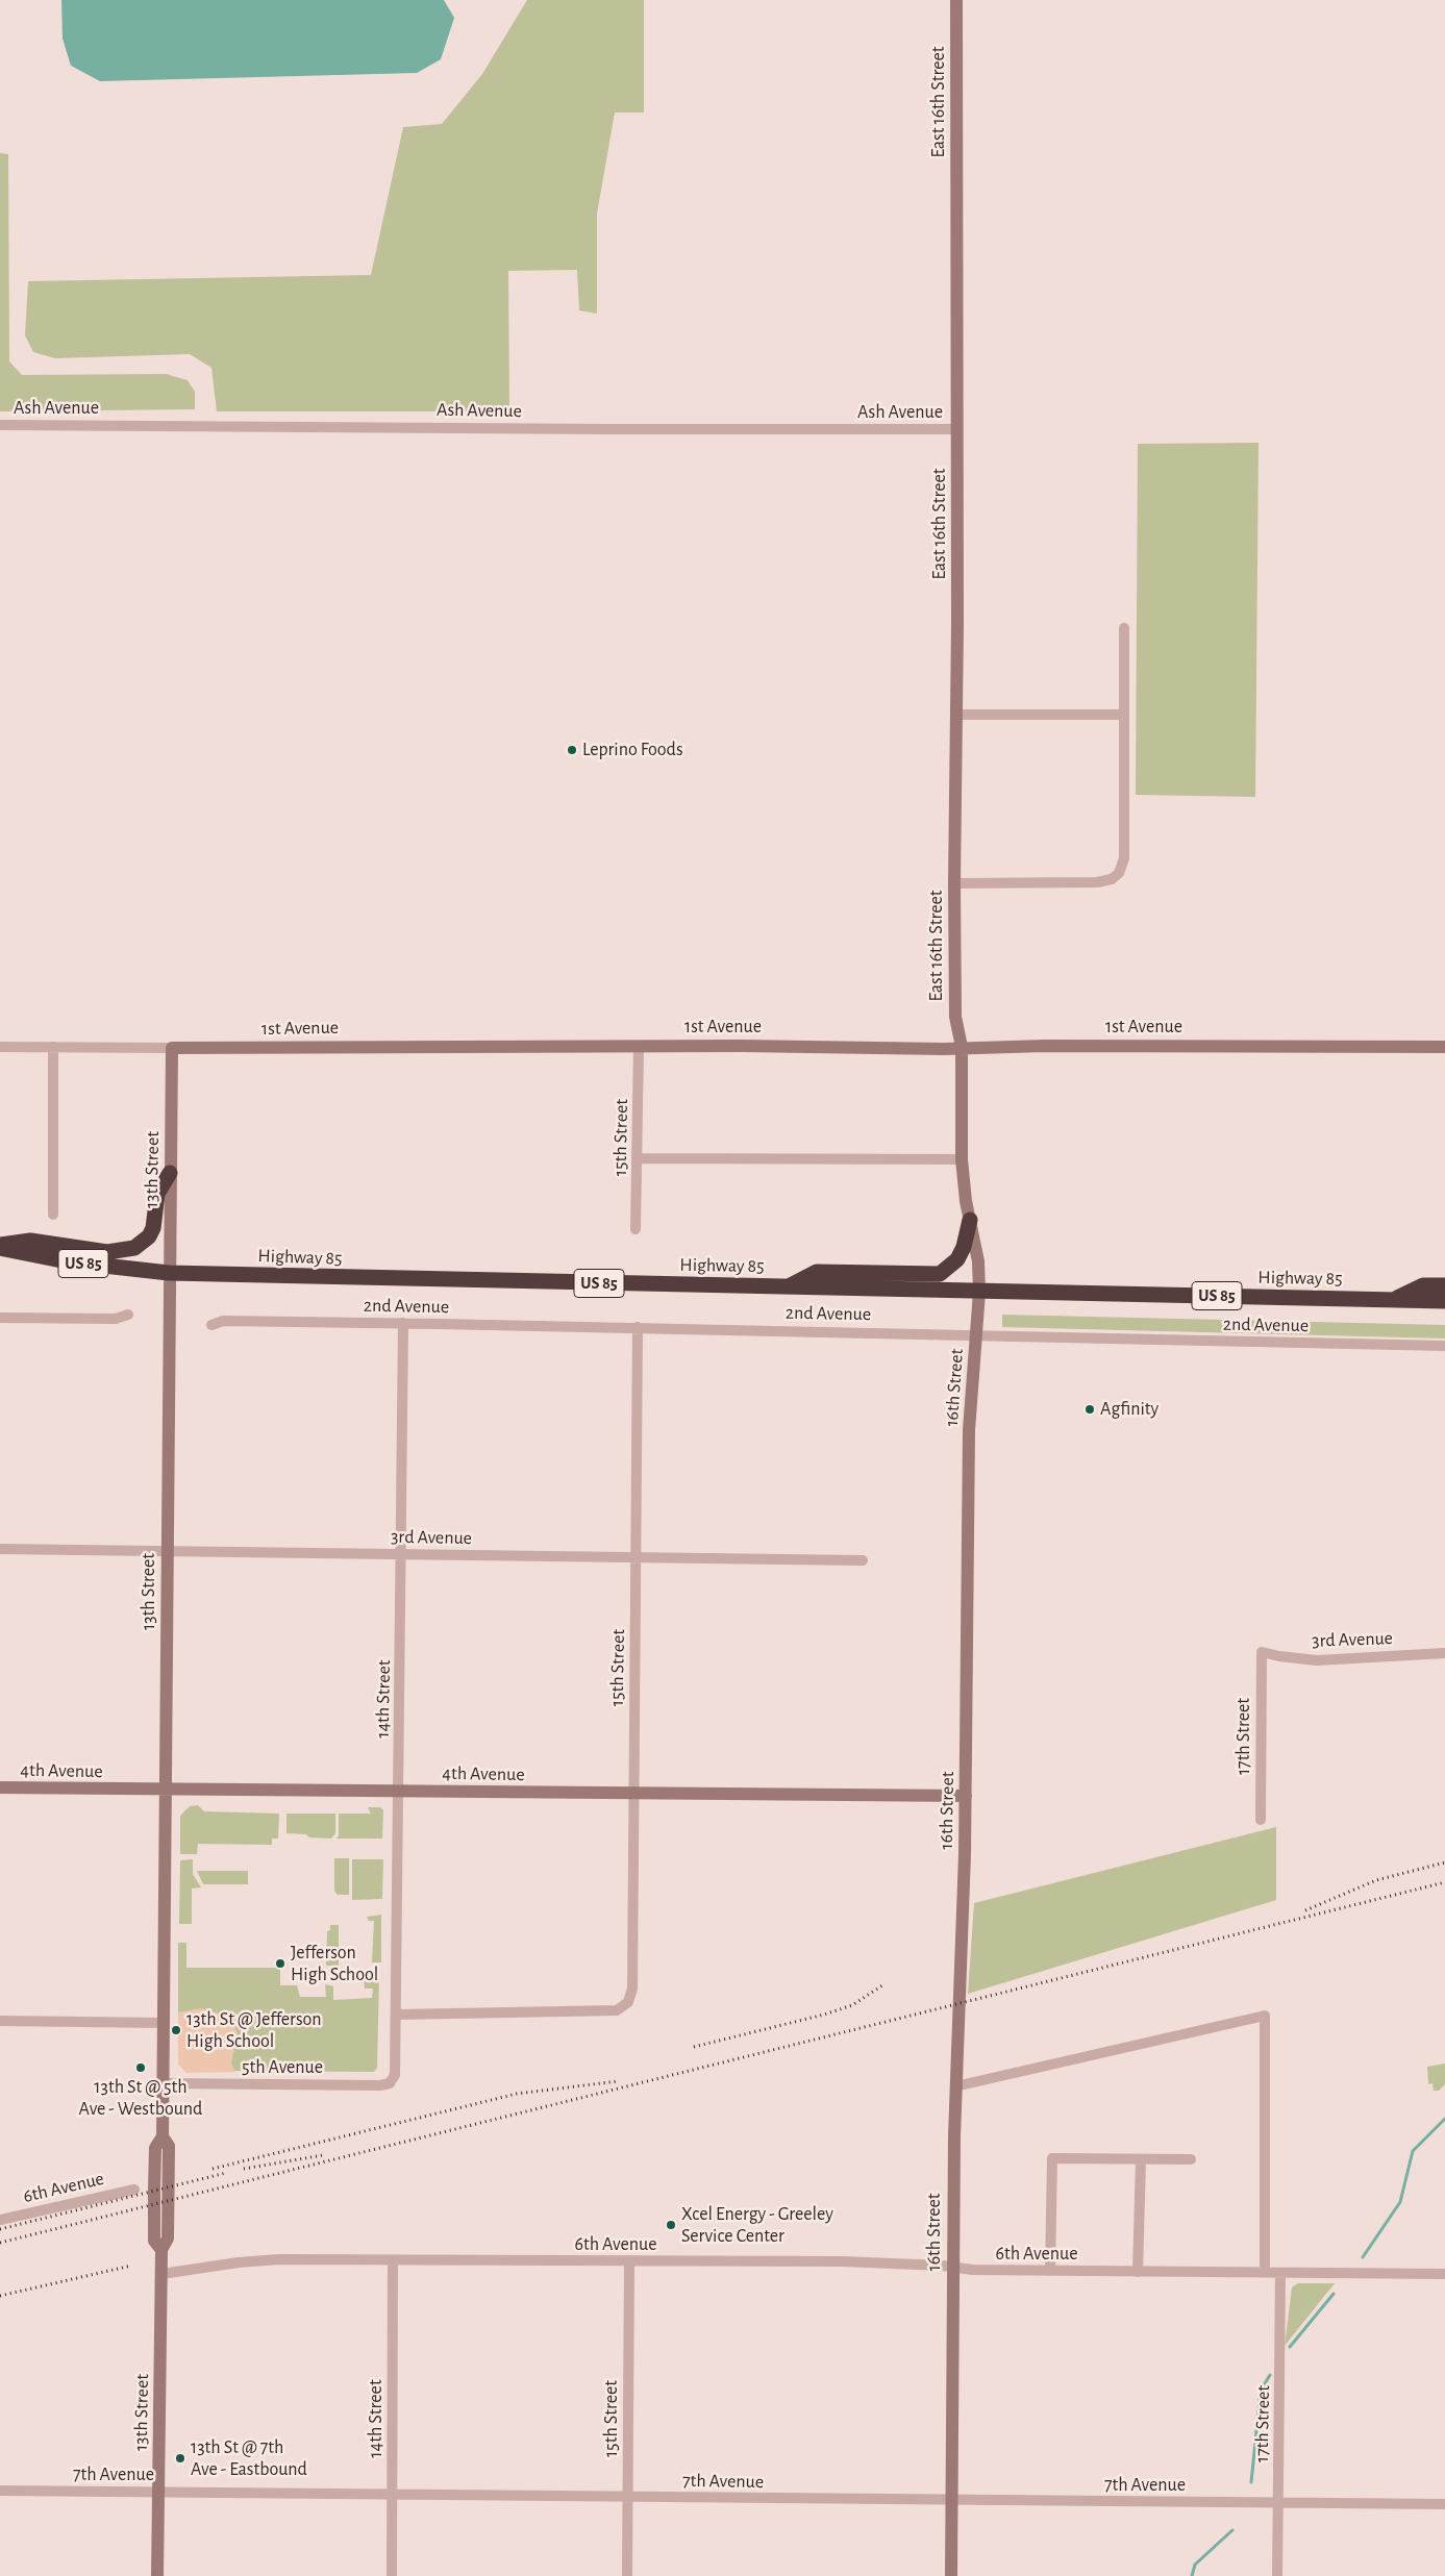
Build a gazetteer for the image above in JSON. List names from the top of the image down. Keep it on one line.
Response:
{"streets":{"highway":["Highway 85","US 85"],"street":["East 16th Street","Ash Avenue","1st Avenue","15th Street","13th Street","2nd Avenue","16th Street","3rd Avenue","14th Street","17th Street","4th Avenue","5th Avenue","6th Avenue","7th Avenue"]},"crossings":[["East 16th Street","Ash Avenue"],["East 16th Street","1st Avenue"],["East 16th Street","16th Street"],["1st Avenue","15th Street"],["1st Avenue","13th Street"],["1st Avenue","16th Street"],["15th Street","2nd Avenue"],["15th Street","3rd Avenue"],["15th Street","14th Street"],["15th Street","4th Avenue"],["15th Street","6th Avenue"],["15th Street","7th Avenue"],["13th Street","Highway 85"],["13th Street","3rd Avenue"],["13th Street","4th Avenue"],["13th Street","5th Avenue"],["13th Street","6th Avenue"],["13th Street","7th Avenue"],["Highway 85","16th Street"],["2nd Avenue","16th Street"],["2nd Avenue","14th Street"],["16th Street","4th Avenue"],["16th Street","6th Avenue"],["16th Street","7th Avenue"],["3rd Avenue","14th Street"],["3rd Avenue","17th Street"],["14th Street","4th Avenue"],["14th Street","5th Avenue"],["14th Street","6th Avenue"],["14th Street","7th Avenue"],["17th Street","6th Avenue"],["17th Street","7th Avenue"]],"places":["Leprino Foods","Agfinity","Jefferson High School","13th St @ Jefferson High School","13th St @ 5th Ave - Westbound","Xcel Energy - Greeley Service Center","13th St @ 7th Ave - Eastbound"]}
